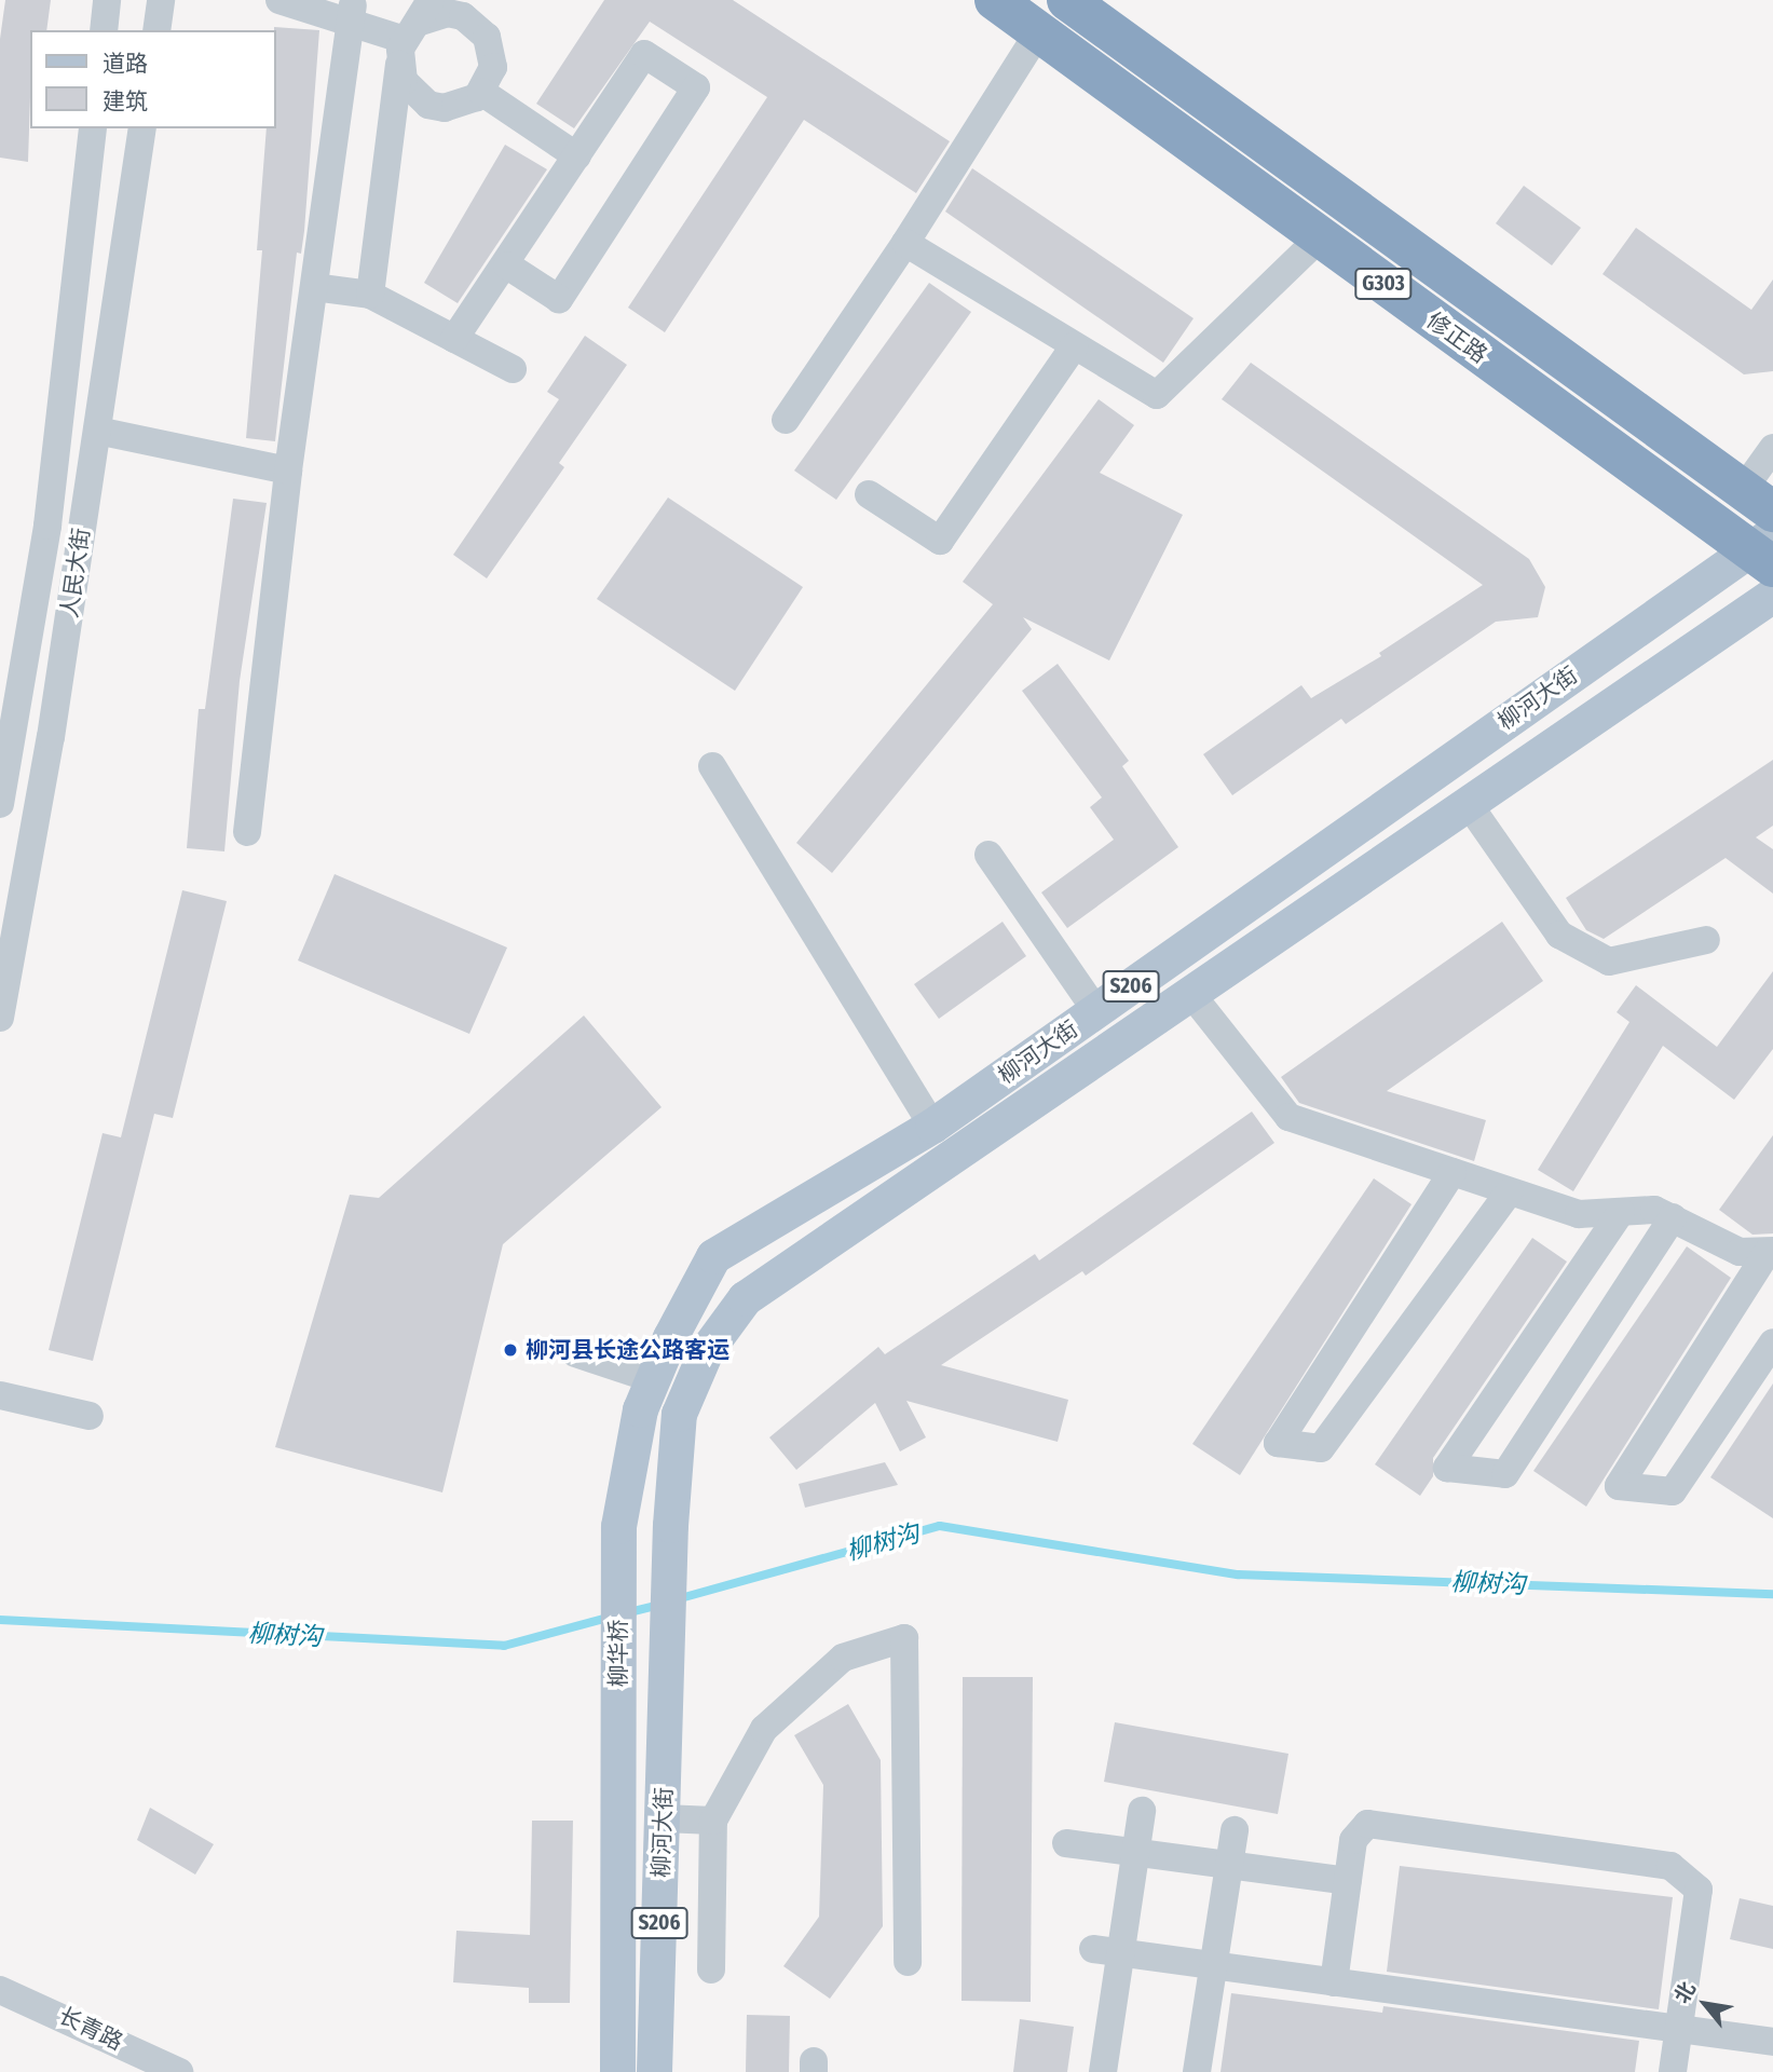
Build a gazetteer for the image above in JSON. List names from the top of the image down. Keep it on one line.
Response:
{"streets":{"highway":["G303","修正路"],"main road":["柳河大街","S206","柳华桥"],"street":["人民大街","长青路"]},"crossings":[["修正路","柳河大街"],["柳河大街","柳华桥"]],"water":["柳树沟"],"places":["柳河县长途公路客运"],"legend":["道路","建筑"],"north":"top left"}
